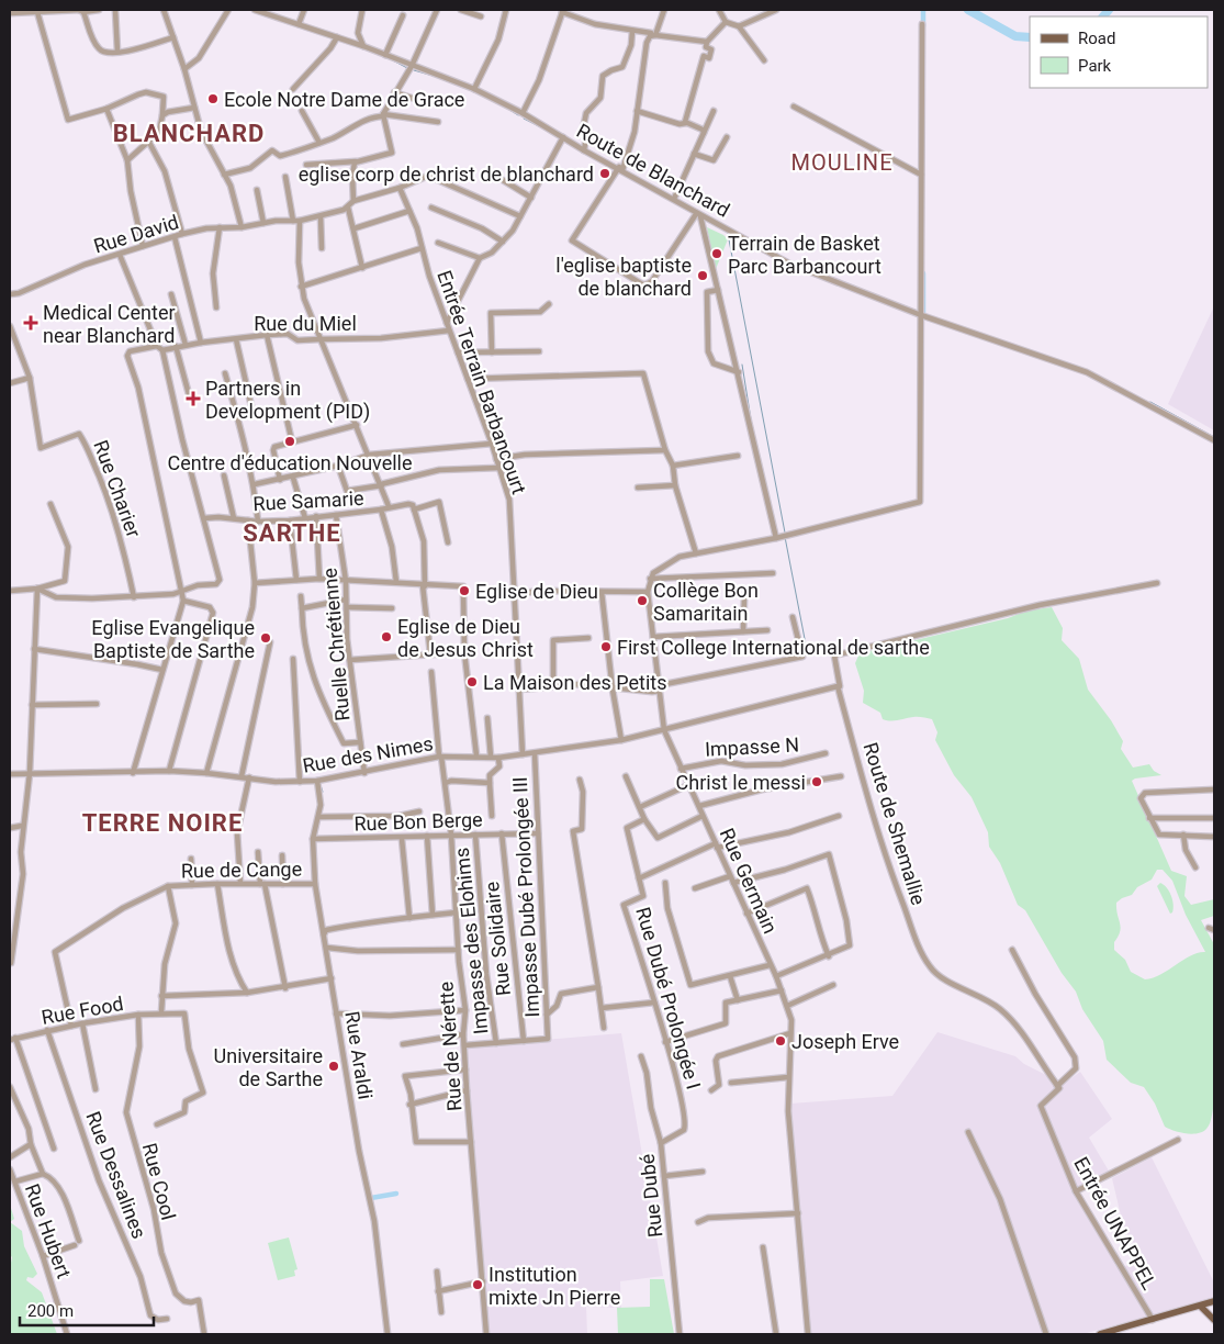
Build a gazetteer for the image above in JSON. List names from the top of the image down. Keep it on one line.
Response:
{"streets":{"street":["Route de Blanchard","Rue David","Rue du Miel","Entrée Terrain Barbancourt","Rue Charier","Rue Samarie","Ruelle Chrétienne","Impasse N","Rue des Nimes","Rue Bon Berge","Route de Shemallie","Rue de Cange","Rue Germain","Impasse Dubé Prolongée III","Rue Solidaire","Impasse des Elohims","Rue Dubé Prolongée I","Rue Food","Rue de Nérette","Rue Araldi","Rue Dessalines","Rue Cool","Rue Dubé","Entrée UNAPPEL","Rue Hubert"]},"crossings":[["Rue du Miel","Entrée Terrain Barbancourt"],["Entrée Terrain Barbancourt","Rue des Nimes"],["Rue Samarie","Ruelle Chrétienne"],["Ruelle Chrétienne","Rue des Nimes"],["Impasse N","Rue Germain"],["Rue des Nimes","Rue Germain"],["Rue des Nimes","Impasse Dubé Prolongée III"],["Rue des Nimes","Rue de Nérette"],["Rue des Nimes","Rue Araldi"],["Rue Bon Berge","Impasse Dubé Prolongée III"],["Rue Bon Berge","Rue Solidaire"],["Rue Bon Berge","Impasse des Elohims"],["Rue Bon Berge","Rue de Nérette"],["Rue Bon Berge","Rue Araldi"],["Route de Shemallie","Entrée UNAPPEL"],["Rue de Cange","Rue Araldi"],["Impasse Dubé Prolongée III","Rue Solidaire"],["Rue Dubé Prolongée I","Rue Dubé"],["Rue Food","Rue Dessalines"],["Rue Food","Rue Cool"]],"districts":["BLANCHARD","MOULINE","SARTHE","TERRE NOIRE"],"places":{"other":["Ecole Notre Dame de Grace","eglise corp de christ de blanchard","Terrain de Basket Parc Barbancourt","l'eglise baptiste de blanchard","Centre d'éducation Nouvelle","Eglise de Dieu","Collège Bon Samaritain","Eglise de Dieu de Jesus Christ","Eglise Evangelique Baptiste de Sarthe","First College International de sarthe","La Maison des Petits","Christ le messi","Joseph Erve","Universitaire de Sarthe","Institution mixte Jn Pierre"],"health":["Medical Center near Blanchard","Partners in Development (PID)"]},"legend":["Road","Park"],"scale_bar":"200 m"}
